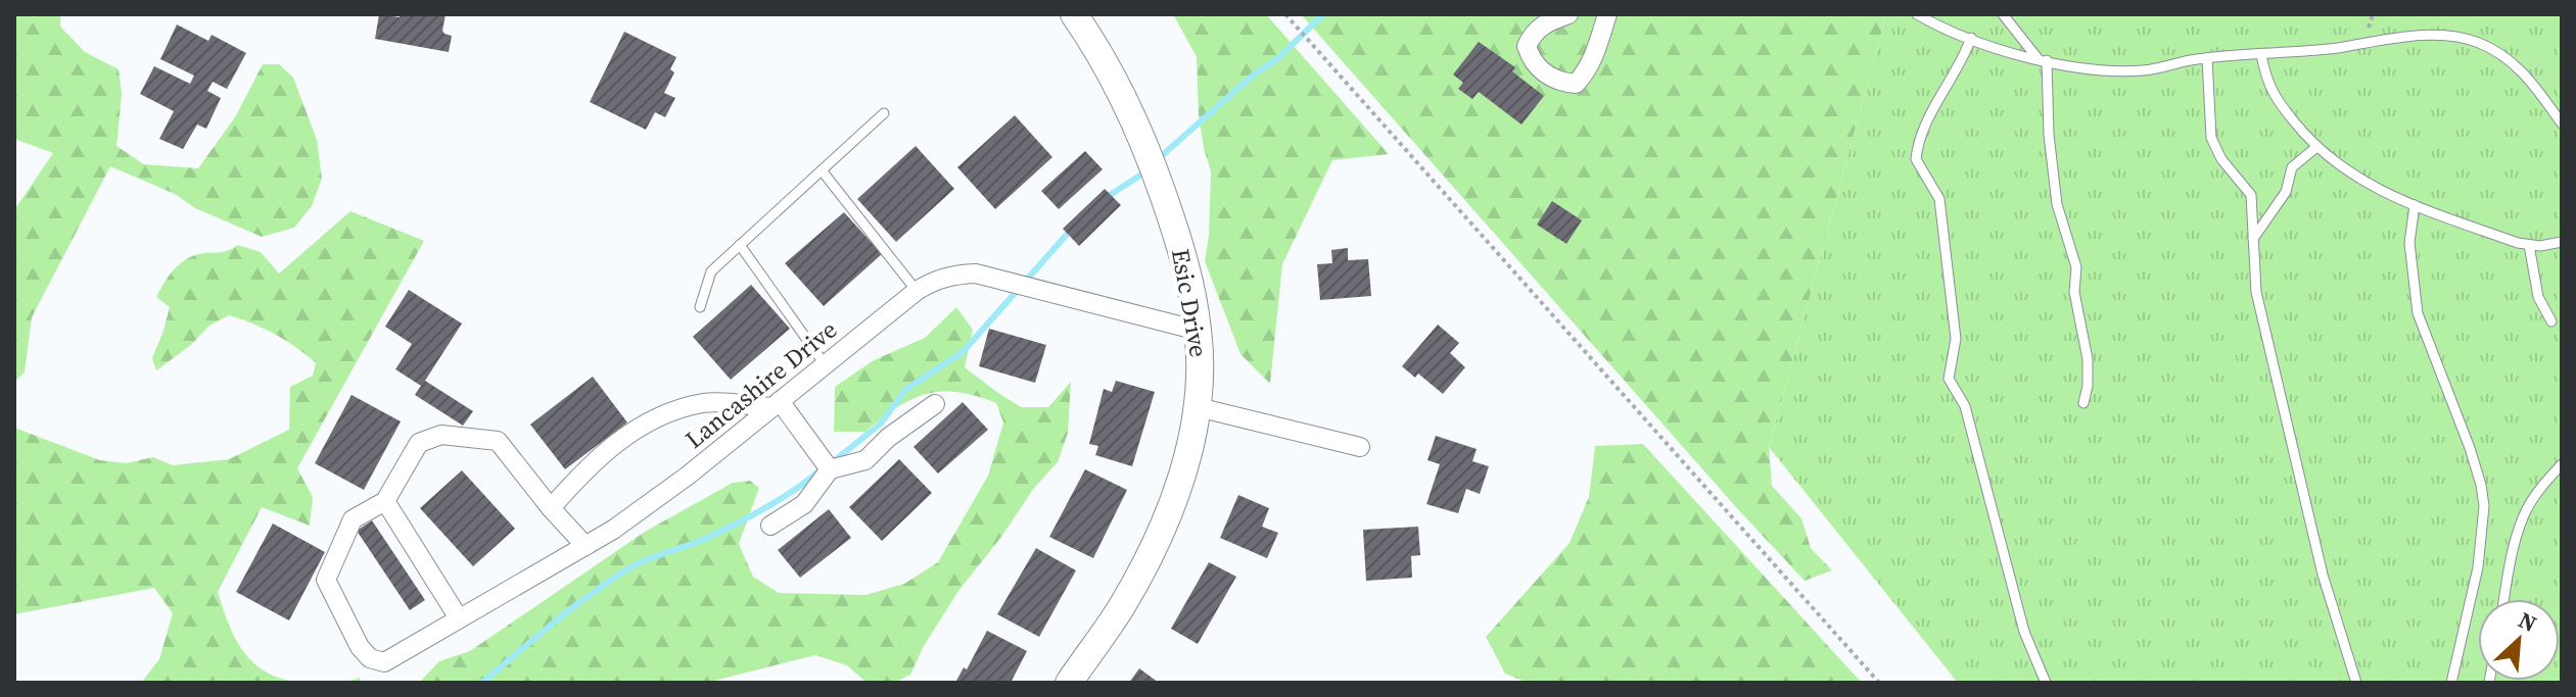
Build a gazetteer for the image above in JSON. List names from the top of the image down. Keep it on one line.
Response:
{"streets":{"street":["Esic Drive","Lancashire Drive"]},"crossings":[["Esic Drive","Lancashire Drive"]],"north":"top right"}
